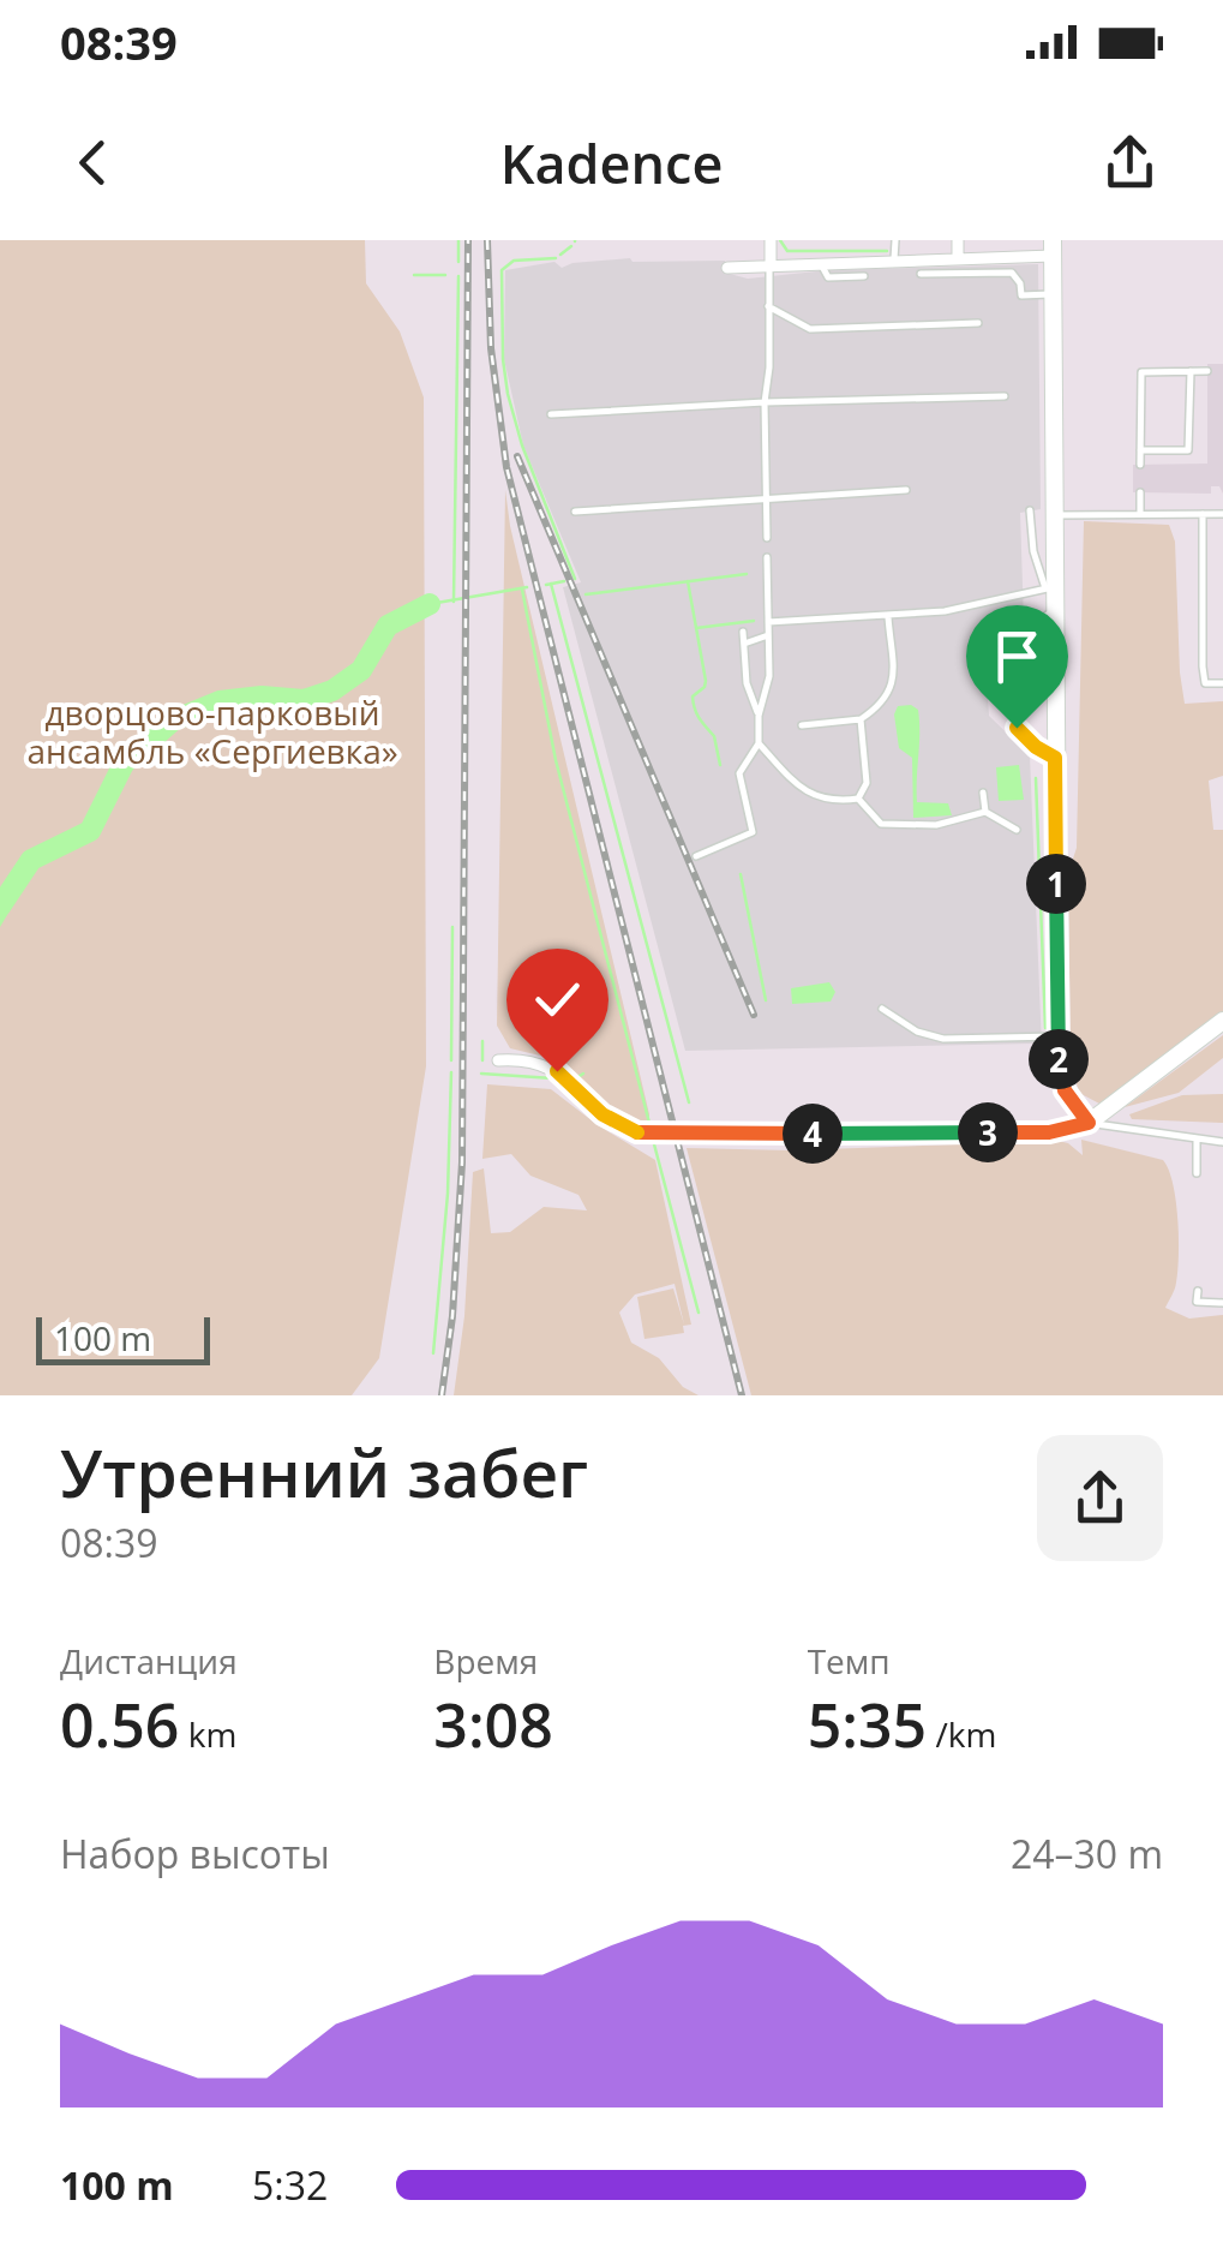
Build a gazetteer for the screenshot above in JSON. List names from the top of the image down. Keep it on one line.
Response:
{"parks":["дворцово-парковый ансамбль «Сергиевка»"],"scale_bar":"100 m","page":{"status":"08:39","header":"Kadence","pins":["1","2","3","4"],"scale":"100 m","heading":["Утренний забег","08:39"],"stats":[["Дистанция","0.56 km"],["Время","3:08"],["Темп","5:35 /km"]],"chart":["Набор высоты","24–30 m"],"list":[{"name":"100 m","note":"5:32"}]}}
